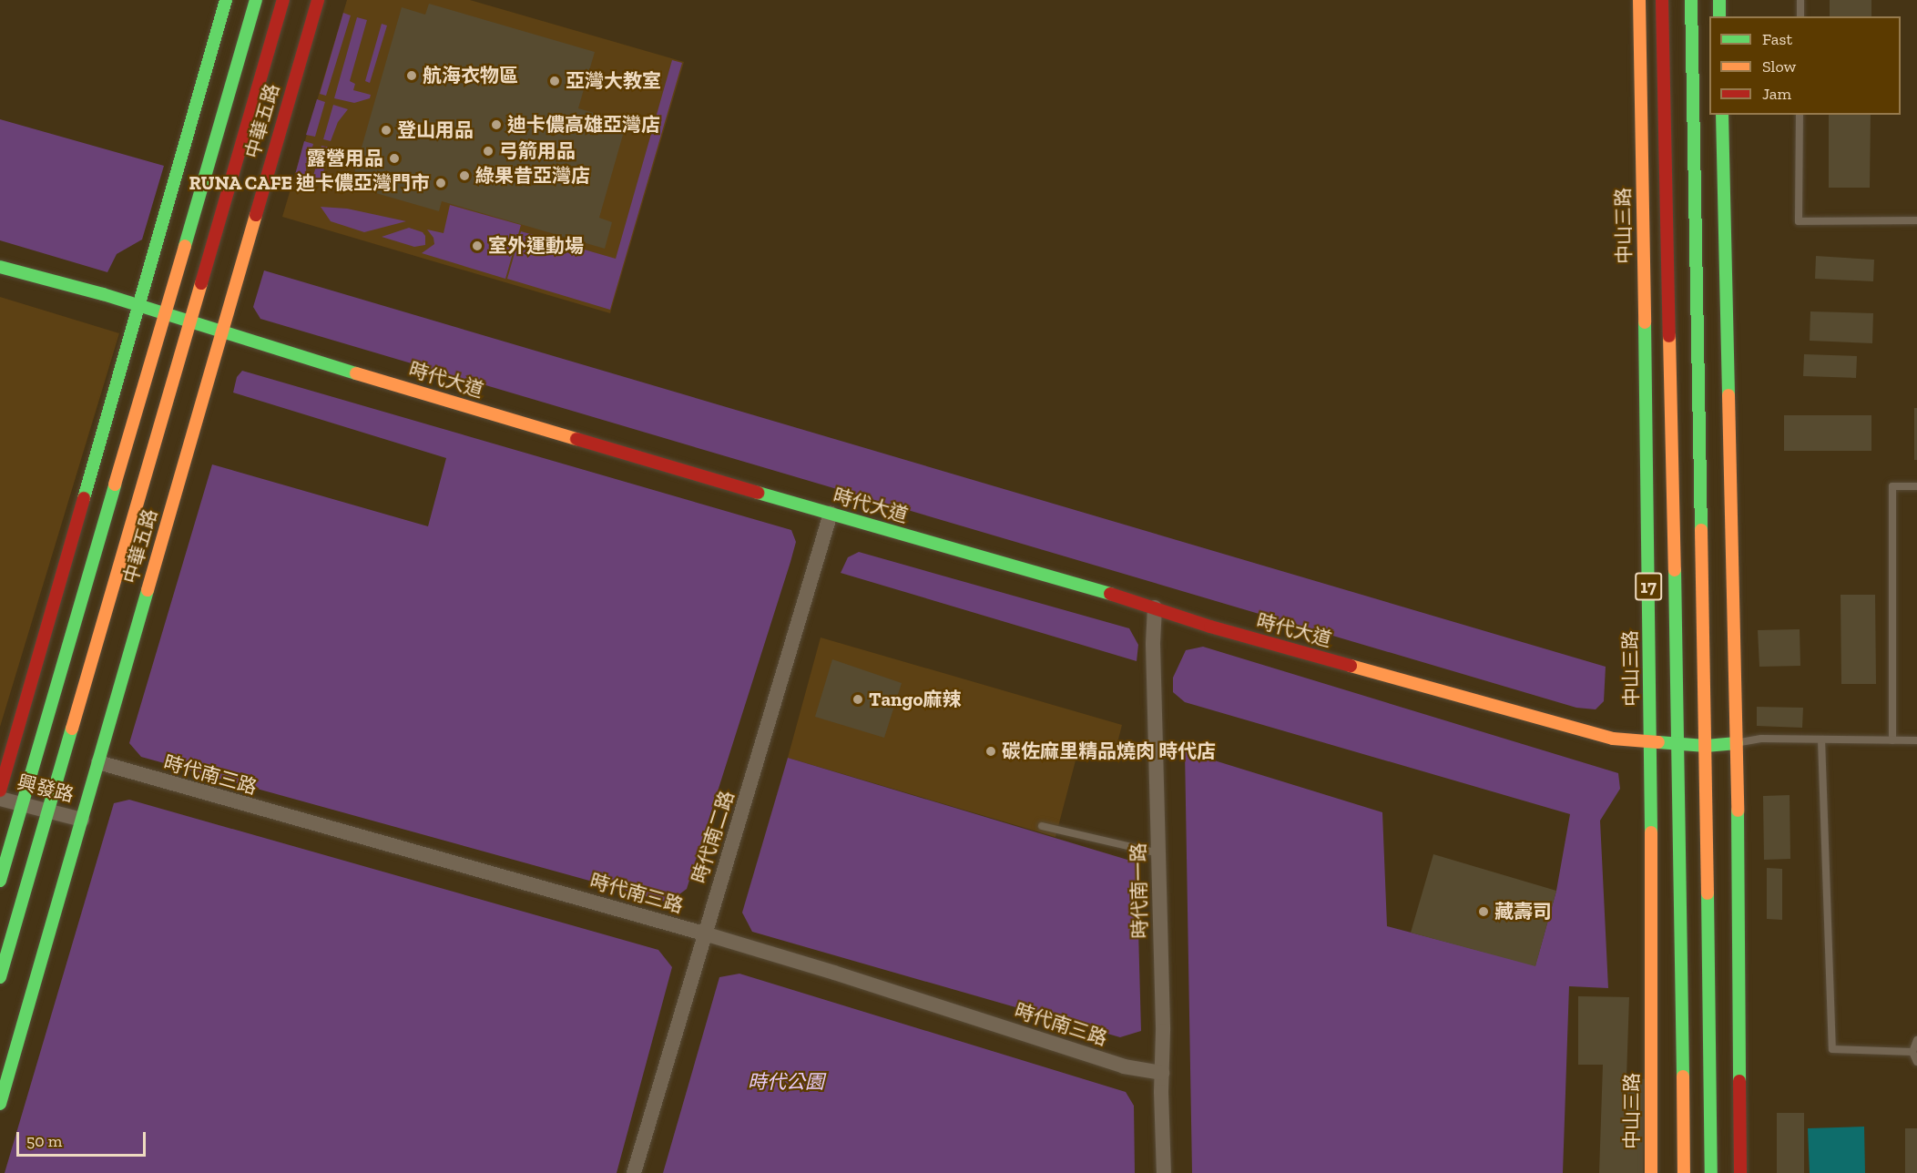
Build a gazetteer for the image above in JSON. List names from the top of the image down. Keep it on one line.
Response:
{"streets":{"main road":["中華五路","中山三路","時代大道","17"],"street":["時代南三路","興發路","時代南二路","時代南一路"]},"crossings":[["中華五路","時代大道"],["中華五路","時代南三路"],["中華五路","興發路"],["中山三路","時代大道"],["時代大道","17"],["時代大道","時代南二路"],["時代大道","時代南一路"],["時代南三路","時代南二路"],["時代南三路","時代南一路"]],"parks":["時代公園"],"places":["航海衣物區","亞灣大教室","迪卡儂高雄亞灣店","登山用品","弓箭用品","露營用品","綠果昔亞灣店","RUNA CAFE 迪卡儂亞灣門市","室外運動場","Tango麻辣","碳佐麻里精品燒肉 時代店","藏壽司"],"legend":["Fast","Slow","Jam"],"scale_bar":"50 m"}
